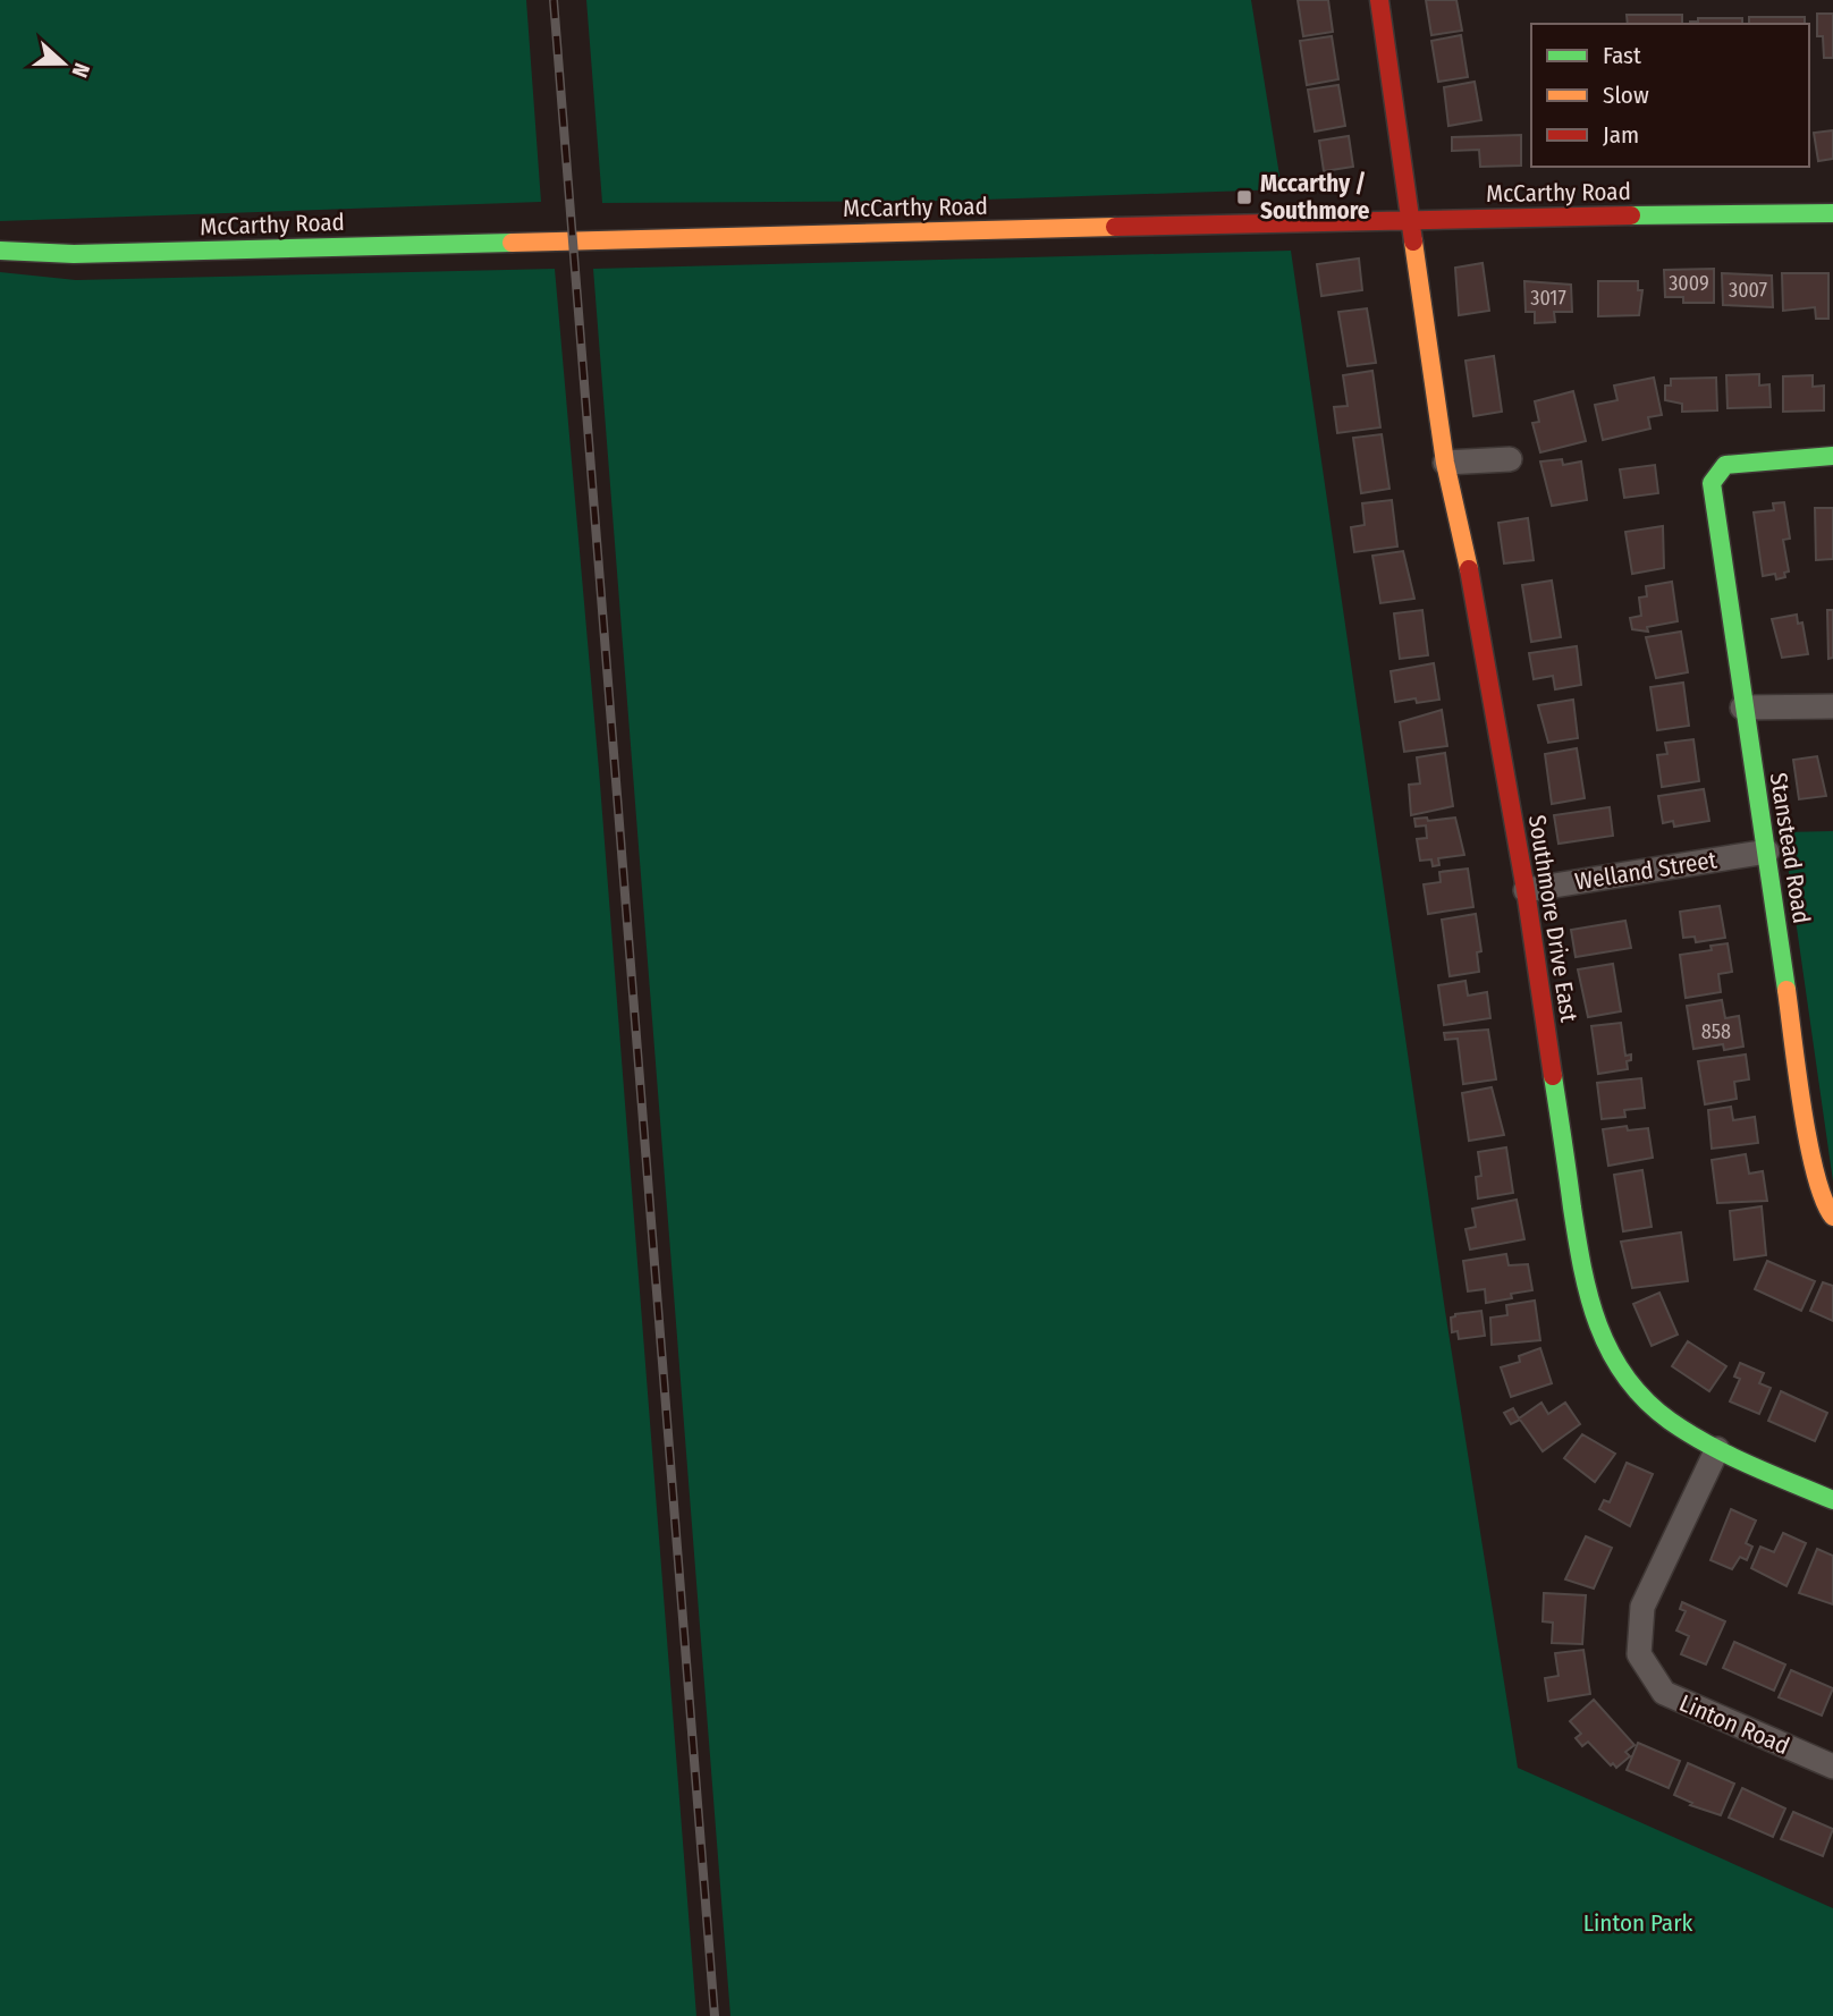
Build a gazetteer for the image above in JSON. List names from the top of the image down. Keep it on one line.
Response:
{"streets":{"street":["McCarthy Road","Stanstead Road","Welland Street","Southmore Drive East","Linton Road"]},"crossings":[["McCarthy Road","Southmore Drive East"],["Stanstead Road","Welland Street"],["Welland Street","Southmore Drive East"],["Southmore Drive East","Linton Road"]],"parks":["Linton Park"],"places":{"transit":["Mccarthy / Southmore"]},"house_numbers":["3009","3007","3017","858"],"legend":["Fast","Slow","Jam"],"north":"right"}
